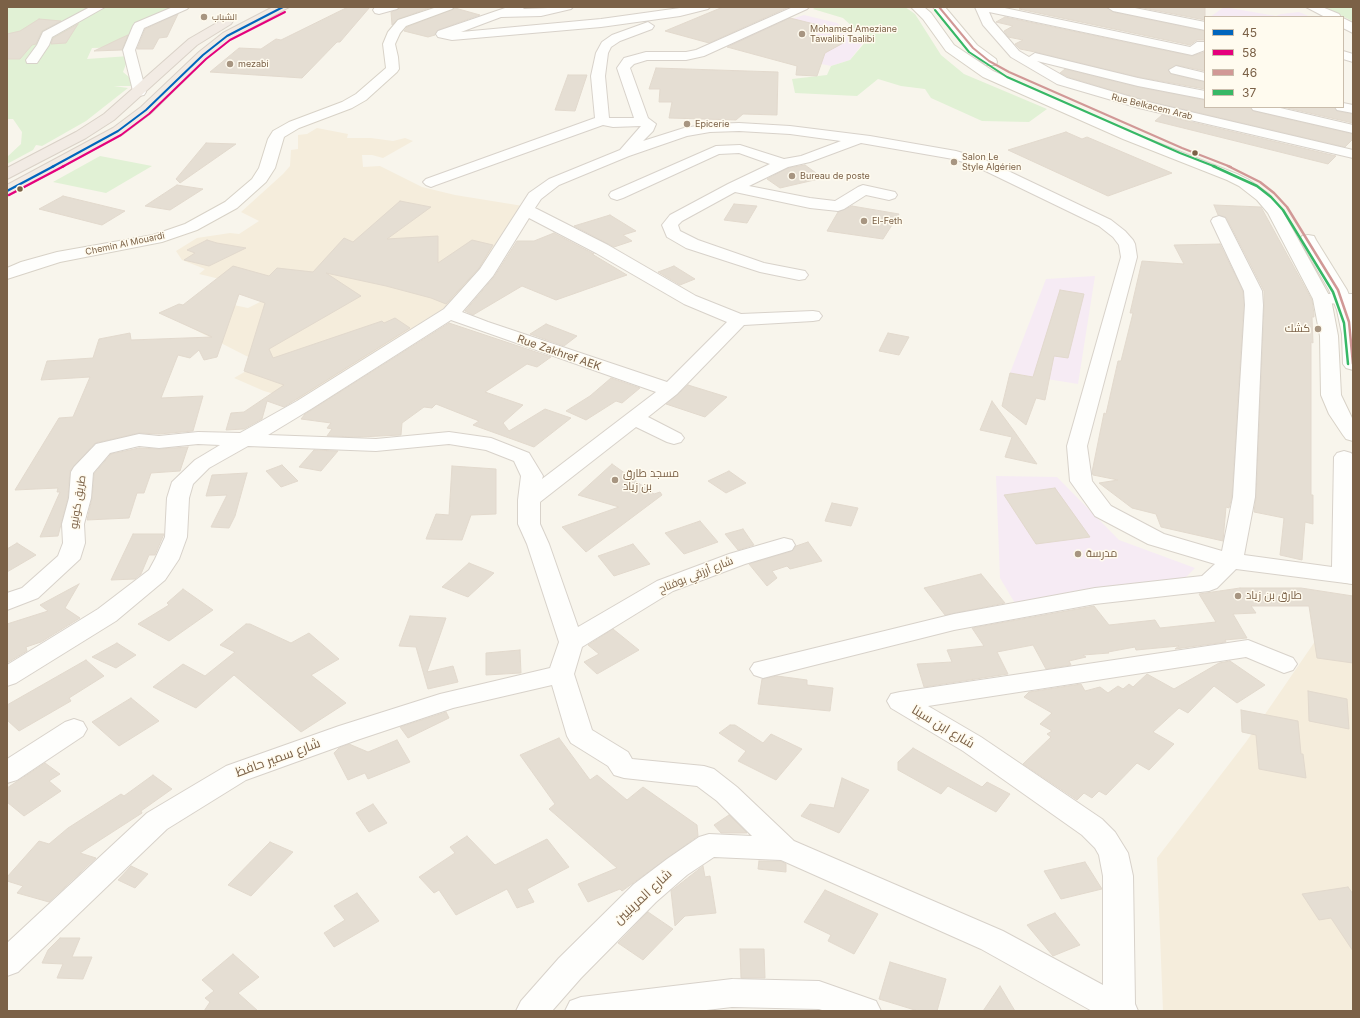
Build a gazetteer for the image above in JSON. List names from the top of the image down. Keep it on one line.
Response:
{"streets":{"street":["Rue Belkacem Arab","Chemin Al Mouardi","Rue Zakhref AEK","طريق كونيو","شارع أرزقي بوفتاح","شارع ابن سينا","شارع سمير حافظ","شارع المرينيين"]},"crossings":[["طريق كونيو","شارع أرزقي بوفتاح"]],"places":["الشباب","Mohamed Ameziane Tawalibi Taalibi","mezabi","Epicerie","Salon Le Style Algérien","Bureau de poste","El-Feth","كشك","مسجد طارق بن زياد","مدرسة","طارق بن زياد"],"lines":["transit line 45","transit line 46","transit line 37","transit line 58"],"legend":["45","58","46","37"]}
